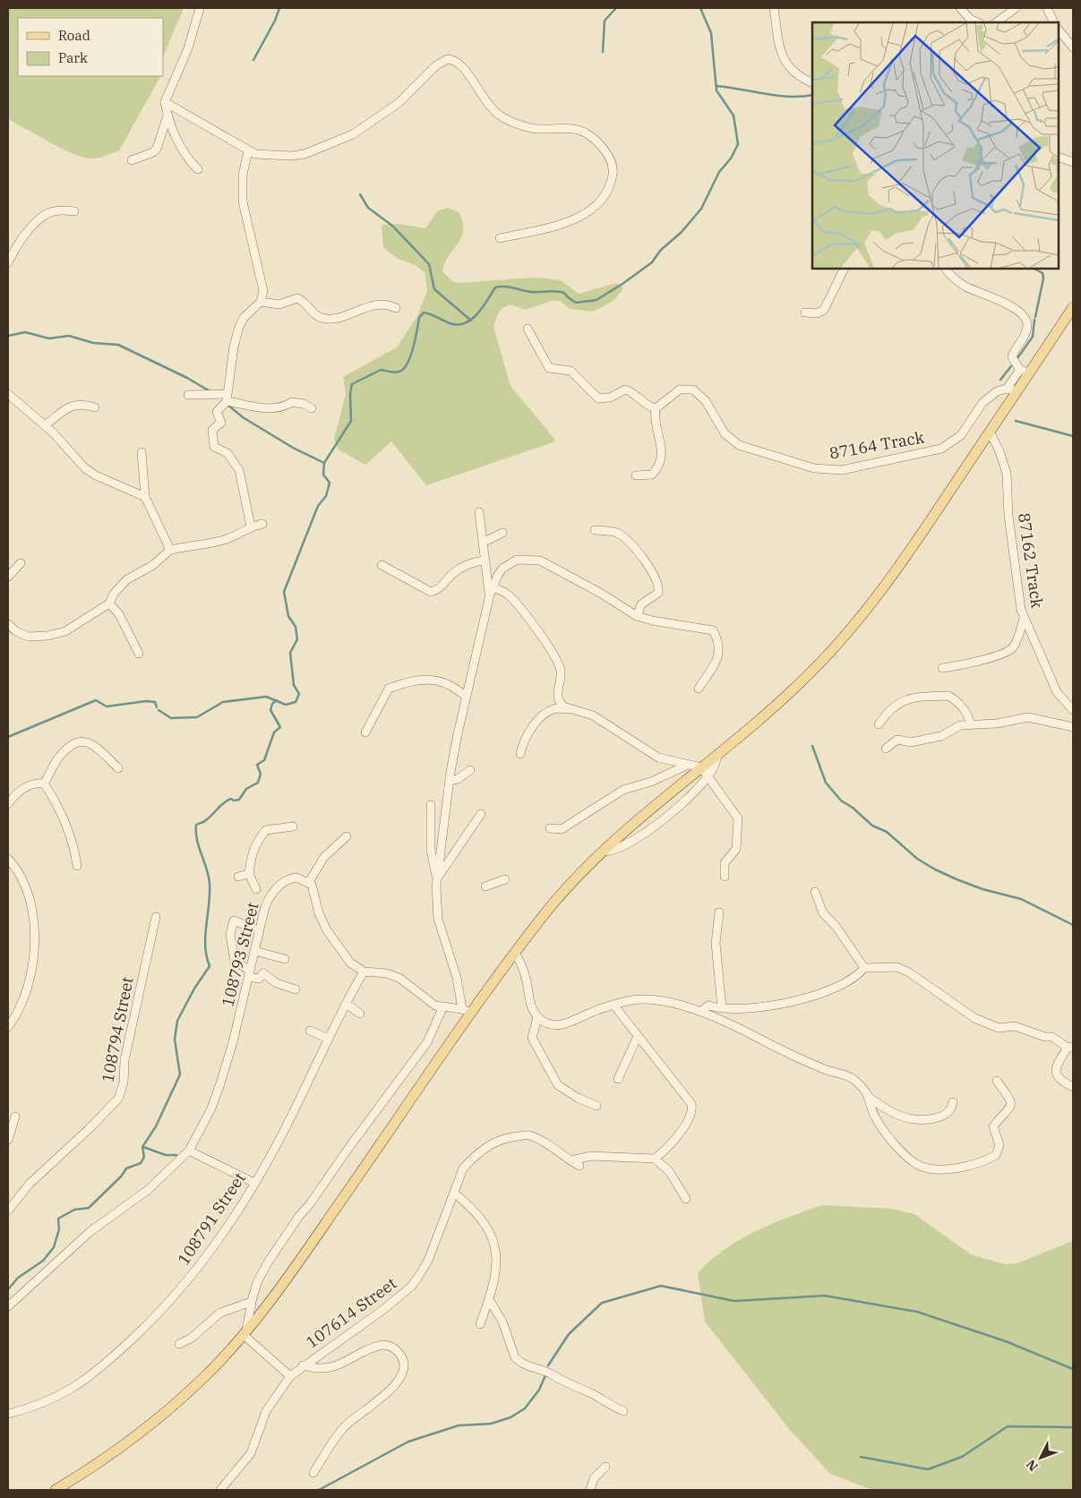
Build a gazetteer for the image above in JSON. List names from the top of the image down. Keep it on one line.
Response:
{"streets":{"street":["87164 Track","87162 Track","108793 Street","108794 Street","108791 Street","107614 Street"]},"legend":["Road","Park"],"north":"bottom left"}
